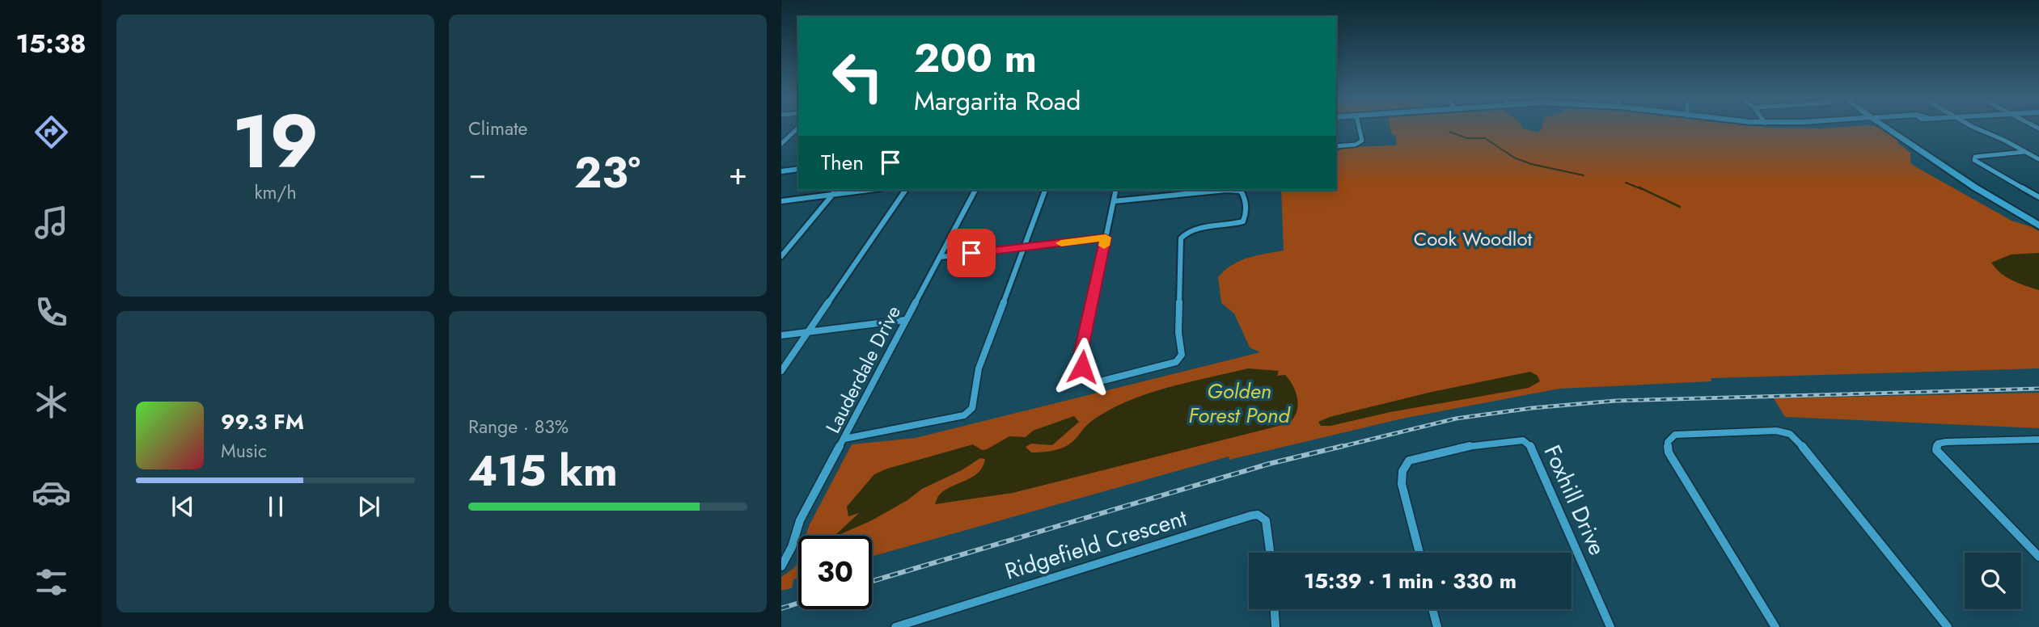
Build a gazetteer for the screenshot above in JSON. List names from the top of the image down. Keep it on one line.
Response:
{"streets":{"street":["Lauderdale Drive","Foxhill Drive","Ridgefield Crescent"]},"water":["Golden Forest Pond"],"parks":["Cook Woodlot"],"page":{"tabs":"15:38","tile":[["19","km/h"],"Climate",["Range · 83%","415 km"]],"turn":["200 m","Margarita Road"],"then":"Then","heat":["−","23°","+"],"song":["99.3 FM","Music"],"limit":"30","trip":"15:39 · 1 min · 330 m"}}
